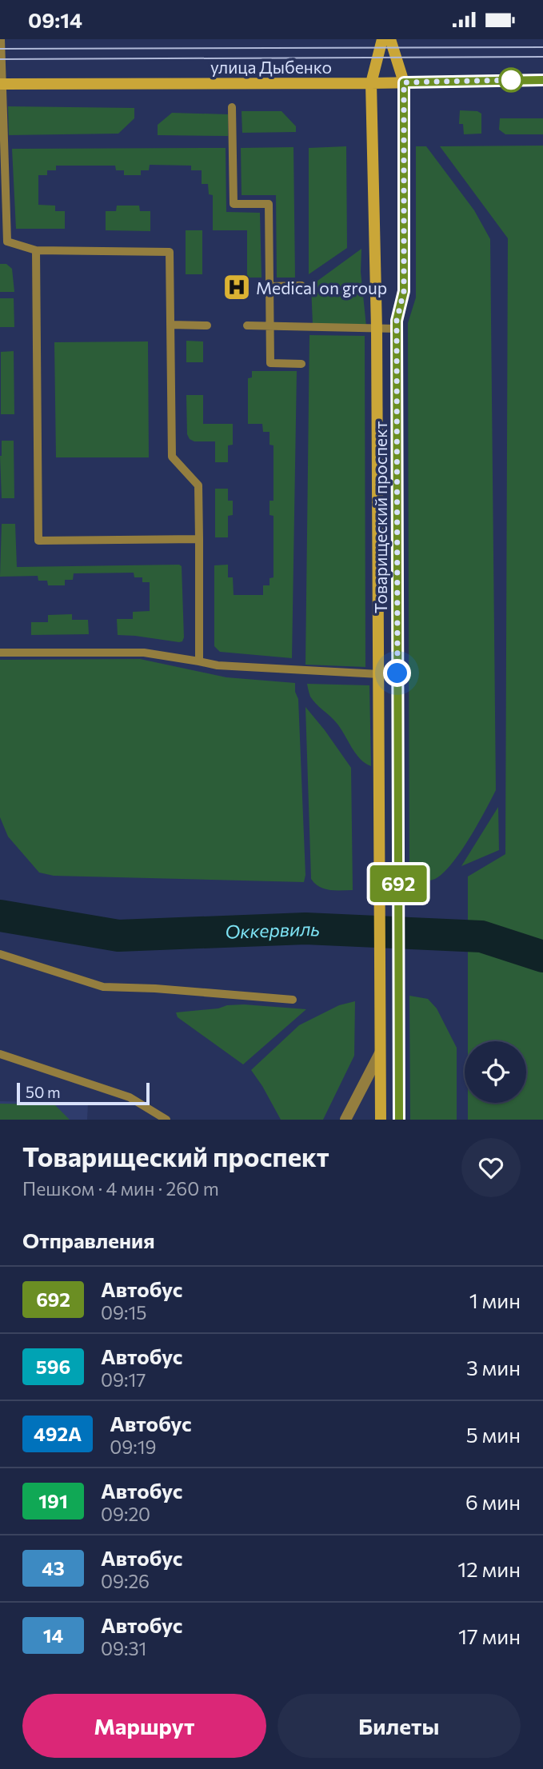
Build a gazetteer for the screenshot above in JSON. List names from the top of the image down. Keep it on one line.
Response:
{"streets":{"street":["улица Дыбенко","Товарищеский проспект"]},"crossings":[["улица Дыбенко","Товарищеский проспект"]],"water":["Оккервиль"],"places":{"hospital":["Medical on group"]},"lines":["bus line 692"],"scale_bar":"50 m","page":{"status":"09:14","on_map":"692","scale":"50 m","heading":[["Товарищеский проспект","Пешком · 4 мин · 260 m"],"Отправления"],"list":[{"mark":"692","name":"Автобус","note":"09:15","value":"1 мин"},{"mark":"596","name":"Автобус","note":"09:17","value":"3 мин"},{"mark":"492А","name":"Автобус","note":"09:19","value":"5 мин"},{"mark":"191","name":"Автобус","note":"09:20","value":"6 мин"},{"mark":"43","name":"Автобус","note":"09:26","value":"12 мин"},{"mark":"14","name":"Автобус","note":"09:31","value":"17 мин"}],"buttons":["Маршрут","Билеты"]}}
